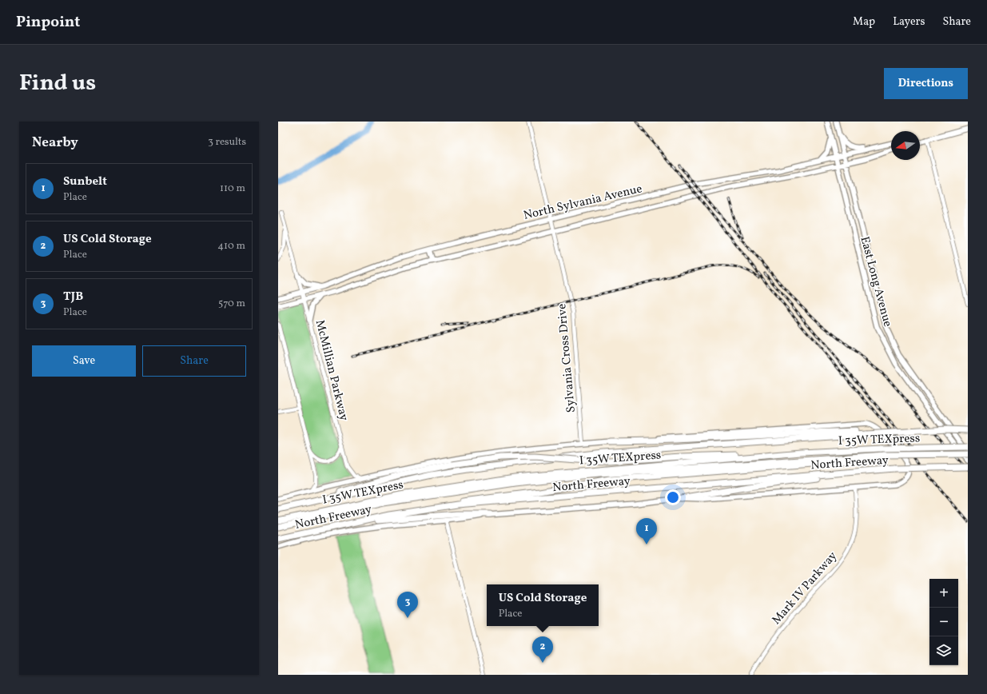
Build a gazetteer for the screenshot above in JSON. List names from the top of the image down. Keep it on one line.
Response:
{"streets":{"highway":["I 35W TEXpress","North Freeway"],"main road":["North Sylvania Avenue","East Long Avenue"],"street":["Sylvania Cross Drive","McMillian Parkway","Mark IV Parkway"]},"crossings":[["North Sylvania Avenue","East Long Avenue"],["North Sylvania Avenue","Sylvania Cross Drive"],["North Sylvania Avenue","McMillian Parkway"],["East Long Avenue","I 35W TEXpress"],["Sylvania Cross Drive","North Freeway"],["McMillian Parkway","North Freeway"],["North Freeway","Mark IV Parkway"]],"north":"left","page":{"header":"Pinpoint","nav":["Map","Layers","Share"],"title":"Find us","buttons":["Directions",["Save","Share"]],"heading":["Nearby","3 results"],"list":[{"mark":"1","name":"Sunbelt","note":"Place","value":"110 m"},{"mark":"2","name":"US Cold Storage","note":"Place","value":"410 m"},{"mark":"3","name":"TJB","note":"Place","value":"570 m"}],"pins":["1","3","2"],"map_buttons":["+","−"],"popup":["US Cold Storage","Place"]}}
